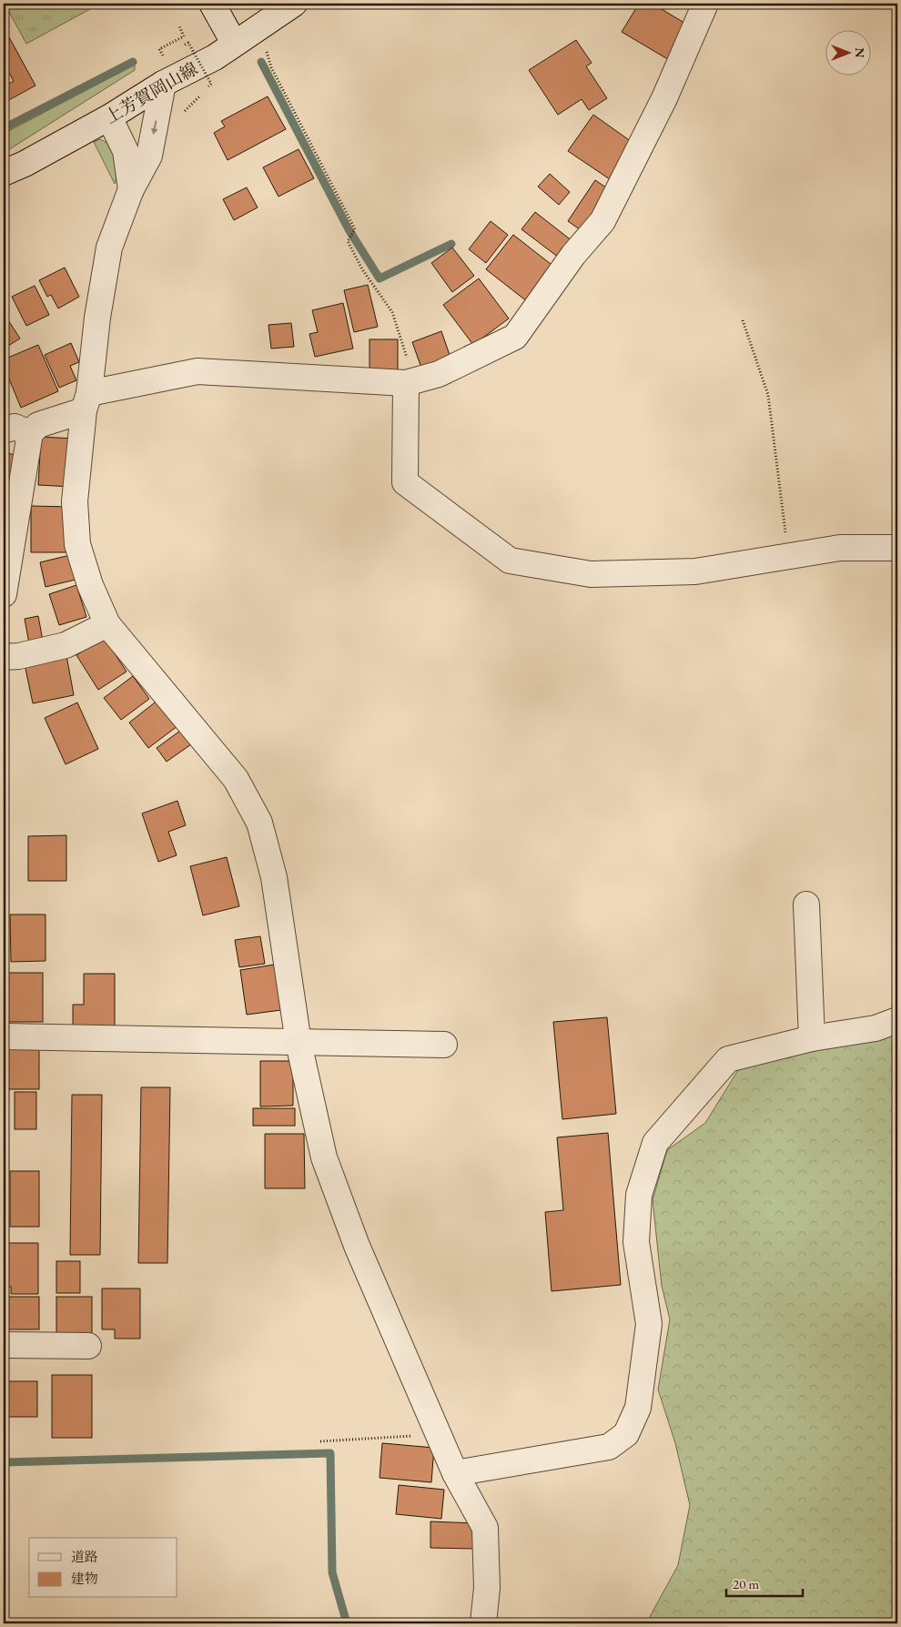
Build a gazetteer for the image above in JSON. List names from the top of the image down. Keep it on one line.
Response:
{"streets":{"street":["上芳賀岡山線"]},"legend":["道路","建物"],"scale_bar":"20 m","north":"right"}
